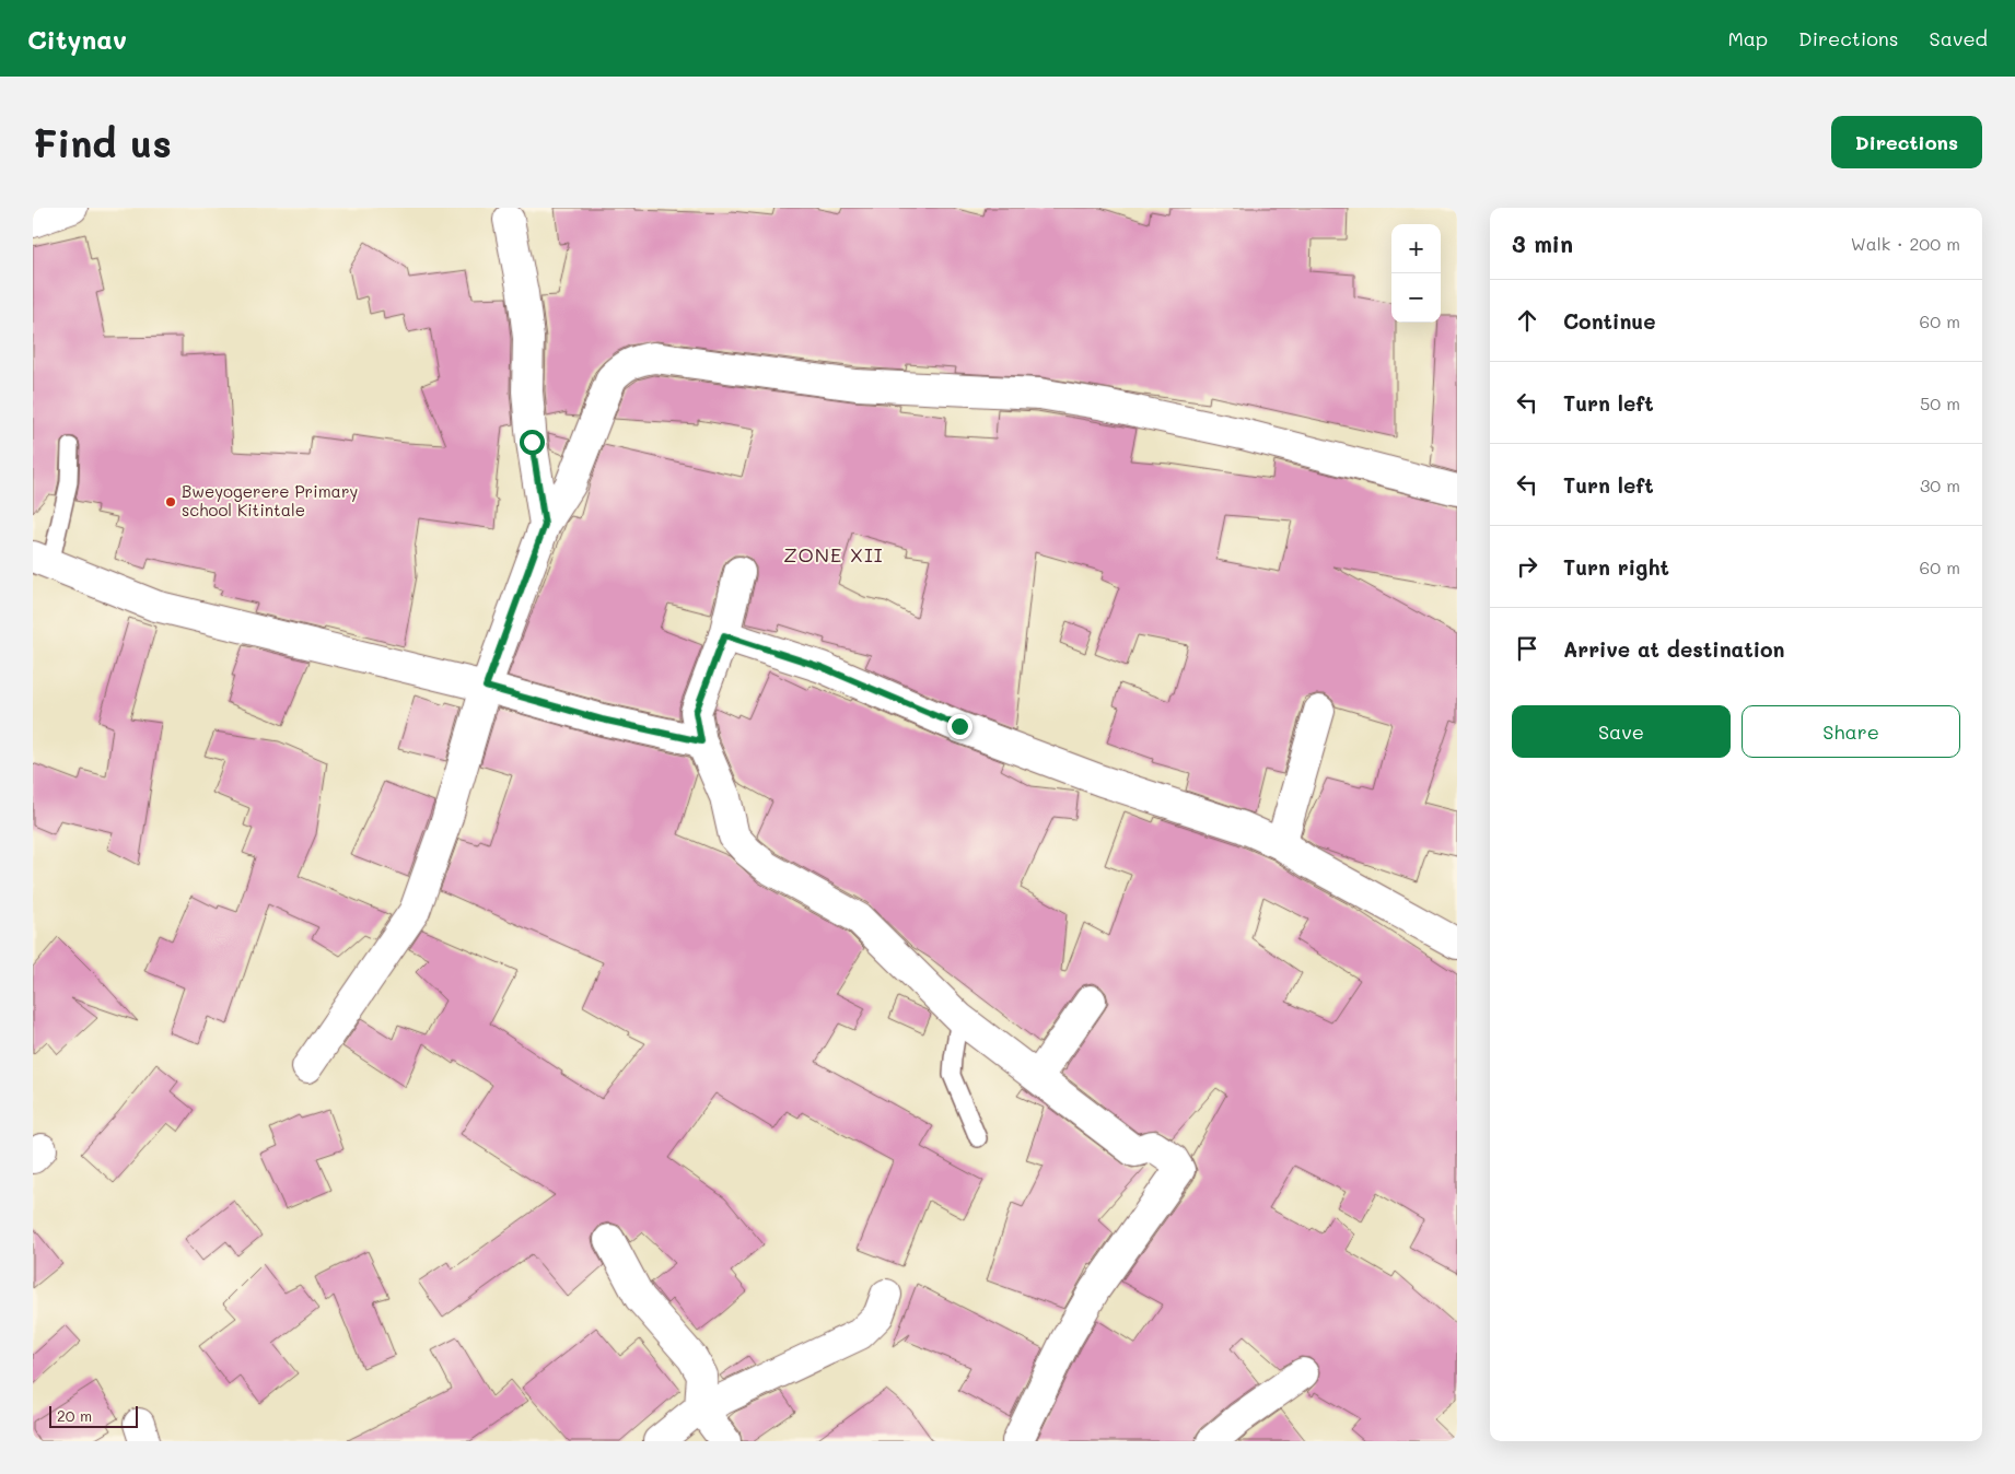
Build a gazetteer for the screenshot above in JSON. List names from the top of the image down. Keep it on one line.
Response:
{"districts":["ZONE XII"],"places":["Bweyogerere Primary school Kitintale"],"scale_bar":"20 m","page":{"header":"Citynav","nav":["Map","Directions","Saved"],"buttons":["Directions",["Save","Share"]],"title":"Find us","heading":["3 min","Walk · 200 m"],"map_buttons":["+","−"],"list":[["Continue","60 m"],["Turn left","50 m"],["Turn left","30 m"],["Turn right","60 m"],"Arrive at destination"],"scale":"20 m"}}
